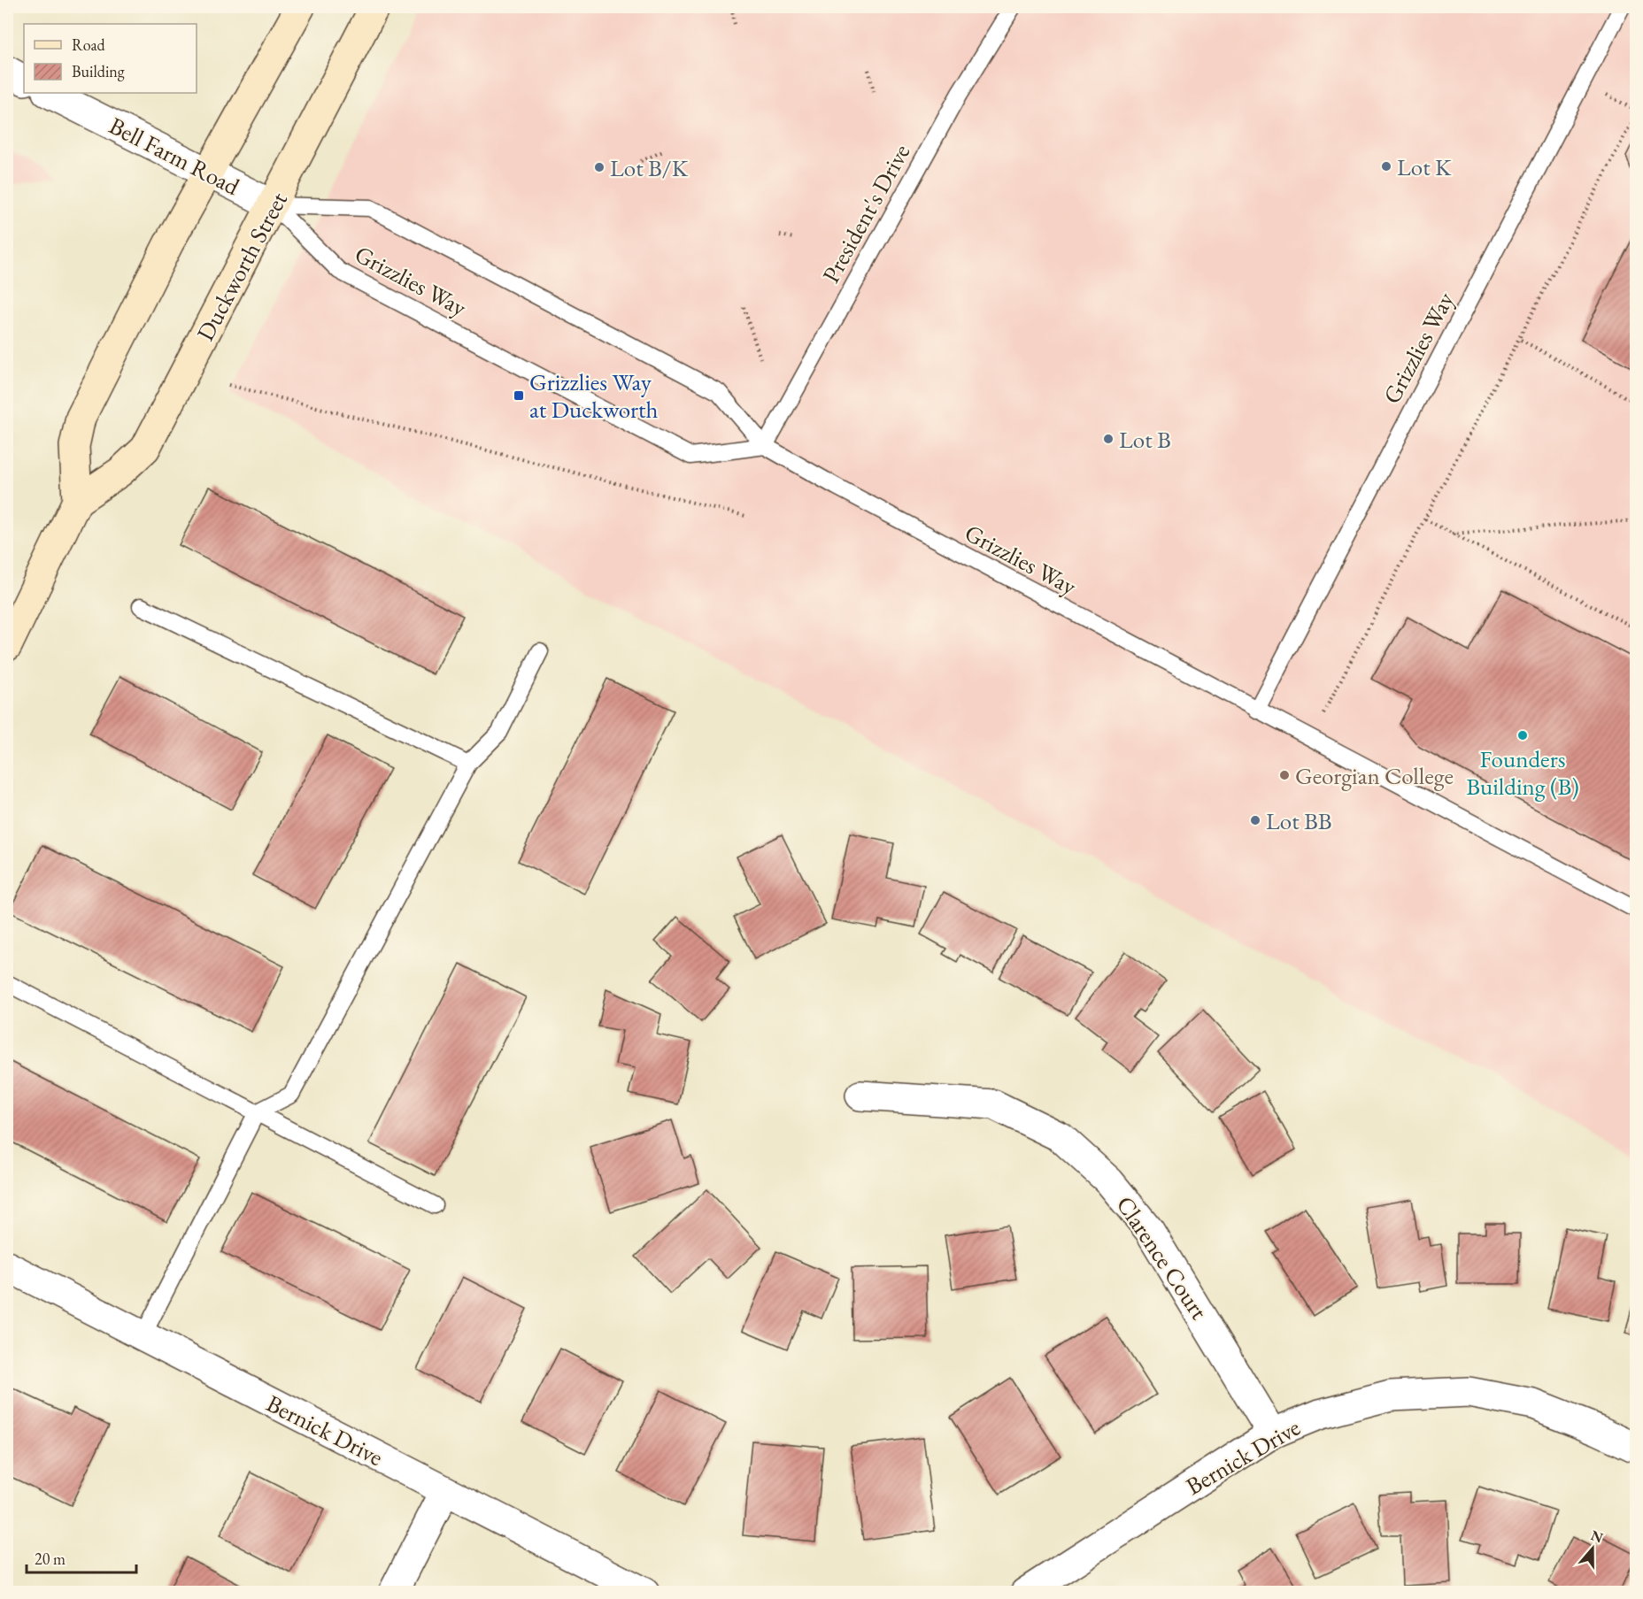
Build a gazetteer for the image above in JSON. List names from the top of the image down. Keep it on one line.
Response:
{"streets":{"main road":["Duckworth Street"],"street":["Bell Farm Road","Clarence Court","Bernick Drive"],"lane":["President's Drive","Grizzlies Way"]},"crossings":[["Bell Farm Road","Duckworth Street"],["Bell Farm Road","Grizzlies Way"],["President's Drive","Grizzlies Way"],["Duckworth Street","Grizzlies Way"],["Clarence Court","Bernick Drive"]],"places":{"other":["Lot K","Lot B/K","Lot B","Founders Building (B)","Georgian College","Lot BB"],"transit":["Grizzlies Way at Duckworth"]},"legend":["Road","Building"],"scale_bar":"20 m","north":"top"}
